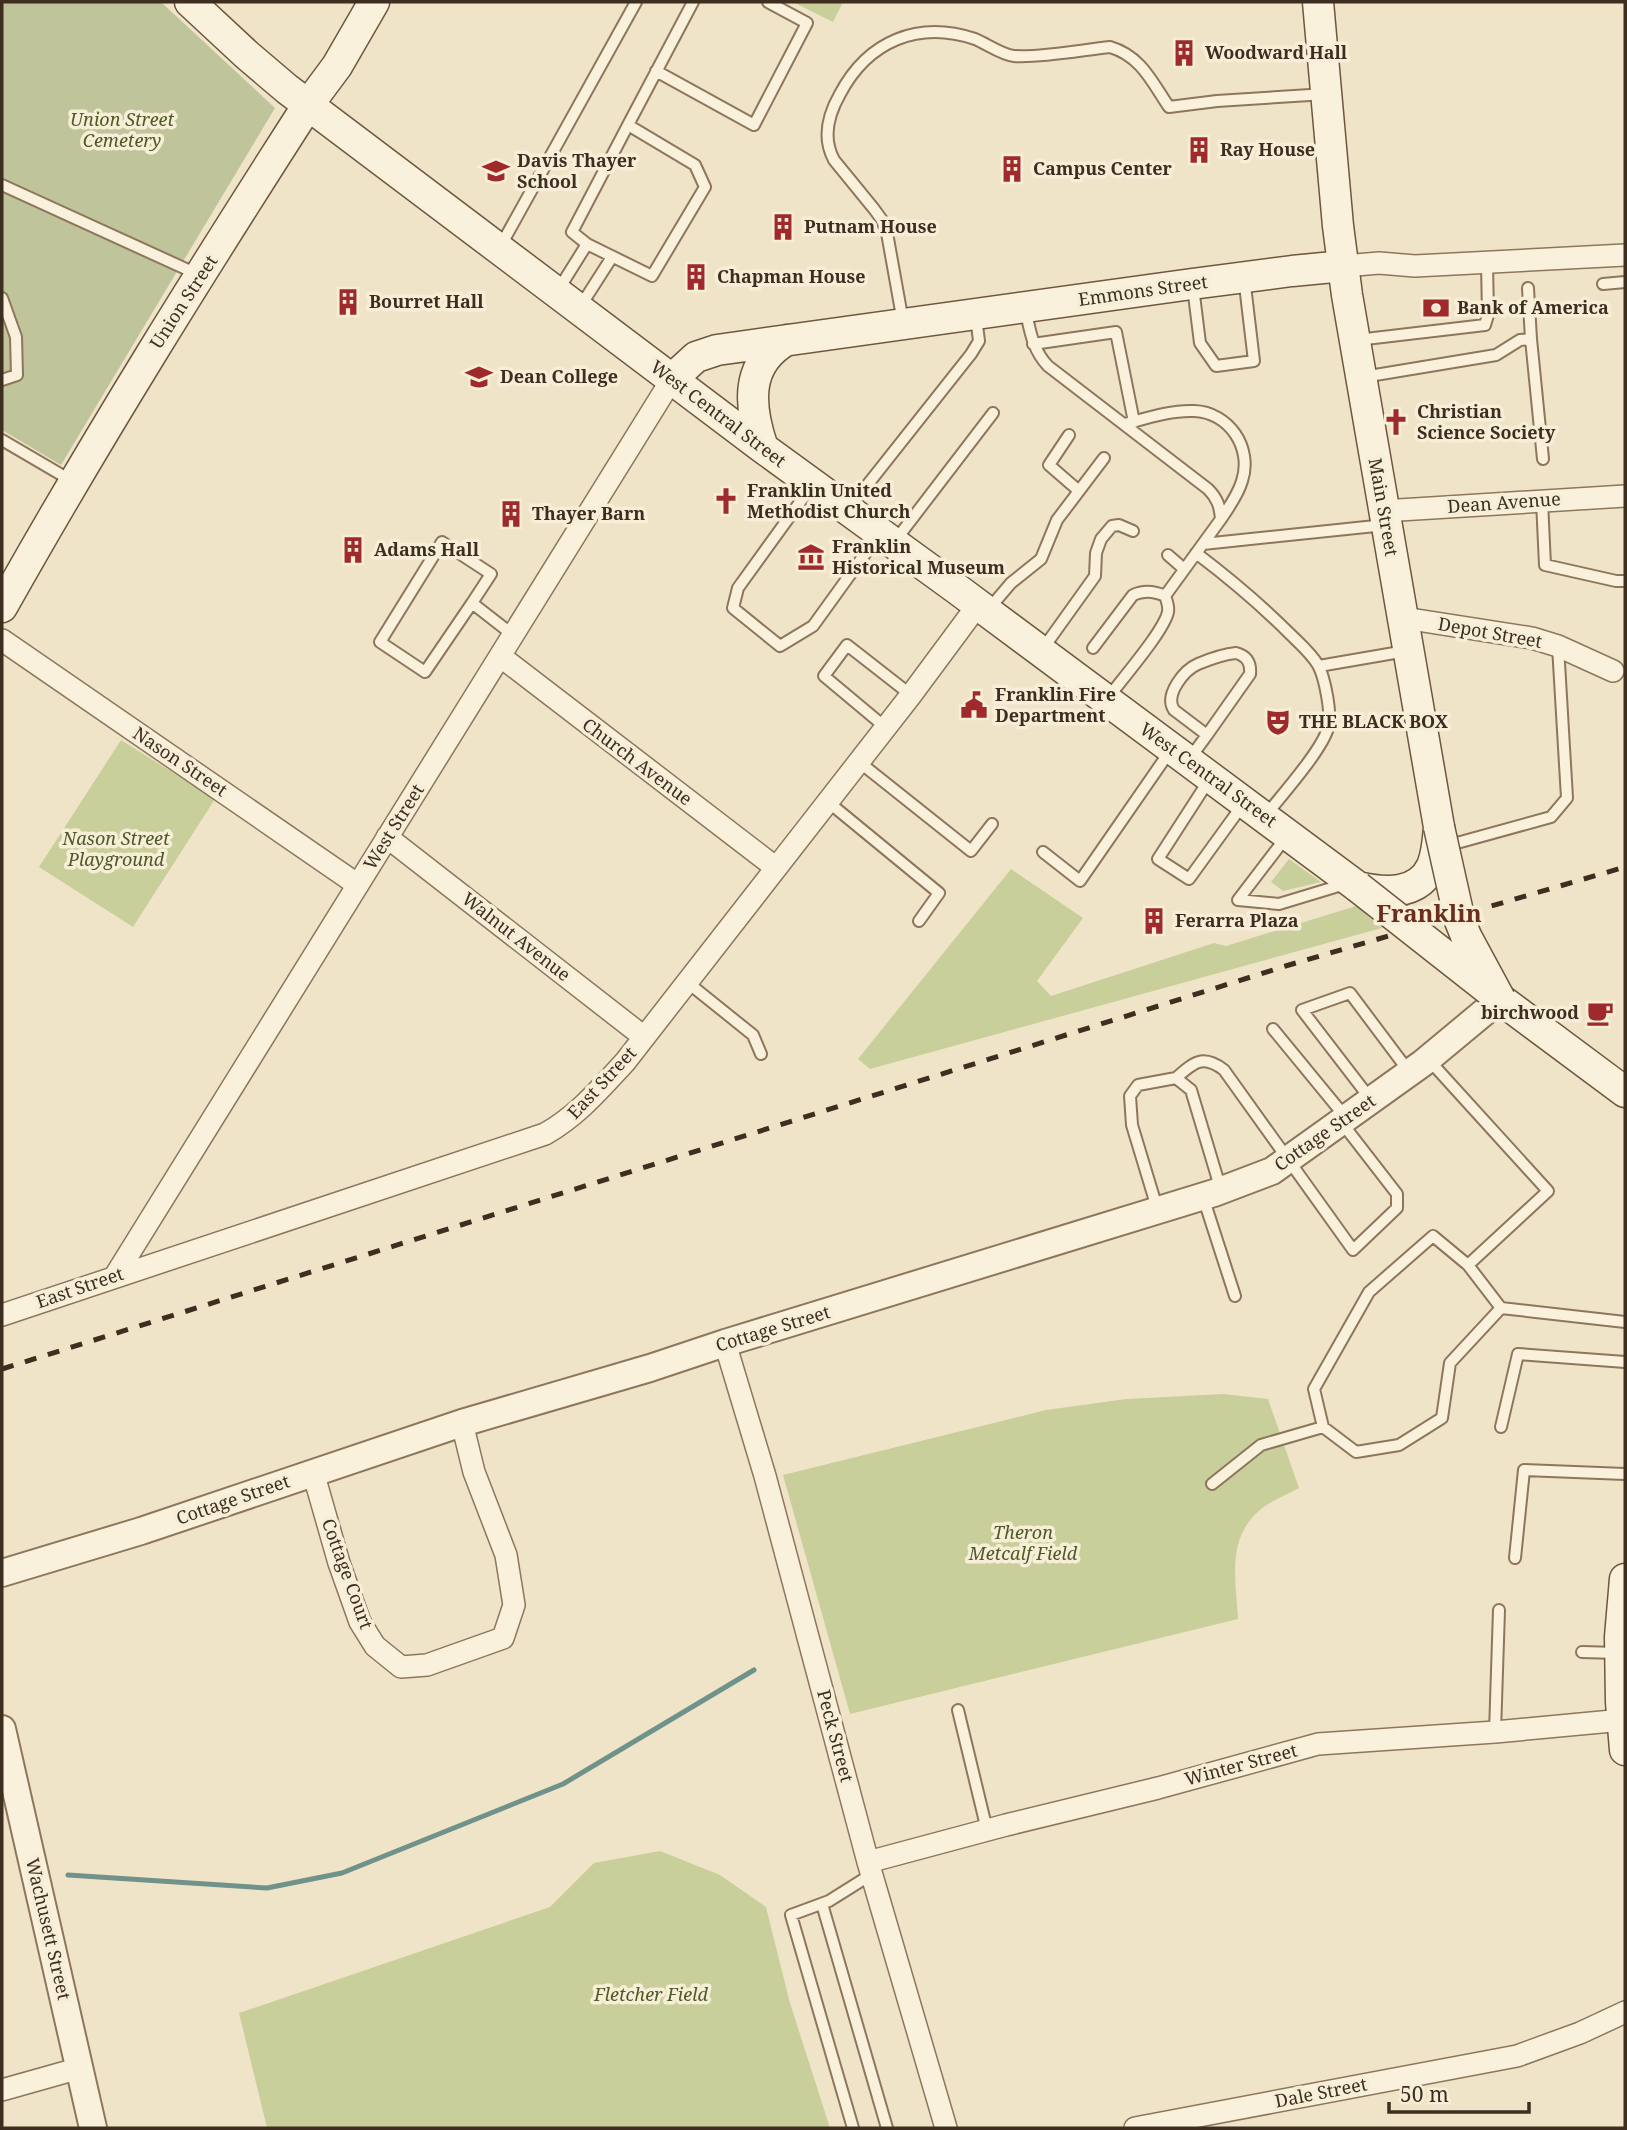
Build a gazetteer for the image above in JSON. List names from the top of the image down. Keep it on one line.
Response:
{"streets":{"main road":["Emmons Street","Union Street","West Central Street","Main Street"],"street":["Dean Avenue","Depot Street","Nason Street","Church Avenue","West Street","Walnut Avenue","East Street","Cottage Street","Cottage Court","Peck Street","Winter Street","Wachusett Street","Dale Street"]},"crossings":[["Emmons Street","West Central Street"],["Emmons Street","Main Street"],["Emmons Street","West Street"],["Union Street","West Central Street"],["West Central Street","Main Street"],["West Central Street","West Street"],["West Central Street","East Street"],["West Central Street","Cottage Street"],["Dean Avenue","Main Street"],["Main Street","Depot Street"],["Main Street","Cottage Street"],["Nason Street","West Street"],["Church Avenue","West Street"],["Church Avenue","East Street"],["West Street","Walnut Avenue"],["West Street","East Street"],["Walnut Avenue","East Street"],["Cottage Street","Cottage Court"],["Cottage Street","Peck Street"],["Peck Street","Winter Street"]],"districts":["Franklin"],"parks":["Union Street Cemetery","Nason Street Playground","Theron Metcalf Field","Fletcher Field"],"places":{"building":["Woodward Hall","Ray House","Campus Center","Putnam House","Chapman House","Bourret Hall","Thayer Barn","Adams Hall","Ferarra Plaza"],"school or university":["Davis Thayer School","Dean College"],"bank":["Bank of America"],"church":["Christian Science Society","Franklin United Methodist Church"],"museum":["Franklin Historical Museum"],"public building":["Franklin Fire Department"],"theatre":["THE BLACK BOX"],"cafe":["birchwood"]},"scale_bar":"50 m"}
